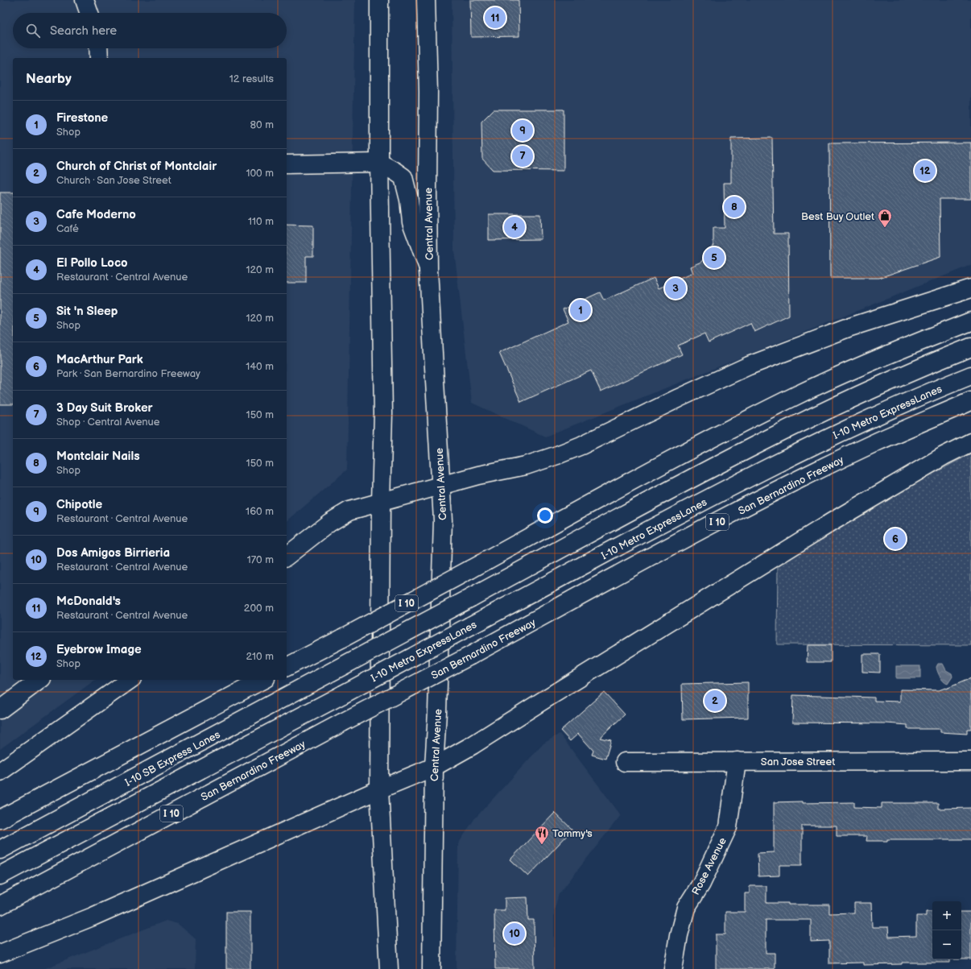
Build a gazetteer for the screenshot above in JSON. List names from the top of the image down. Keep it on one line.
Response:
{"streets":{"main road":["Central Avenue","I-10 Metro ExpressLanes","San Bernardino Freeway","I 10","I-10 SB Express Lanes","San Jose Street","Rose Avenue"]},"crossings":[["San Jose Street","Rose Avenue"]],"places":{"shop":["Best Buy Outlet"],"restaurant":["Tommy's"]},"page":{"pins":["11","9","7","12","8","4","5","3","1","6","2","10"],"search":"Search here","heading":["Nearby","12 results"],"list":[{"mark":"1","name":"Firestone","note":"Shop","value":"80 m"},{"mark":"2","name":"Church of Christ of Montclair","note":"Church · San Jose Street","value":"100 m"},{"mark":"3","name":"Cafe Moderno","note":"Café","value":"110 m"},{"mark":"4","name":"El Pollo Loco","note":"Restaurant · Central Avenue","value":"120 m"},{"mark":"5","name":"Sit 'n Sleep","note":"Shop","value":"120 m"},{"mark":"6","name":"MacArthur Park","note":"Park · San Bernardino Freeway","value":"140 m"},{"mark":"7","name":"3 Day Suit Broker","note":"Shop · Central Avenue","value":"150 m"},{"mark":"8","name":"Montclair Nails","note":"Shop","value":"150 m"},{"mark":"9","name":"Chipotle","note":"Restaurant · Central Avenue","value":"160 m"},{"mark":"10","name":"Dos Amigos Birrieria","note":"Restaurant · Central Avenue","value":"170 m"},{"mark":"11","name":"McDonald's","note":"Restaurant · Central Avenue","value":"200 m"},{"mark":"12","name":"Eyebrow Image","note":"Shop","value":"210 m"}],"map_buttons":["+","−"]}}
